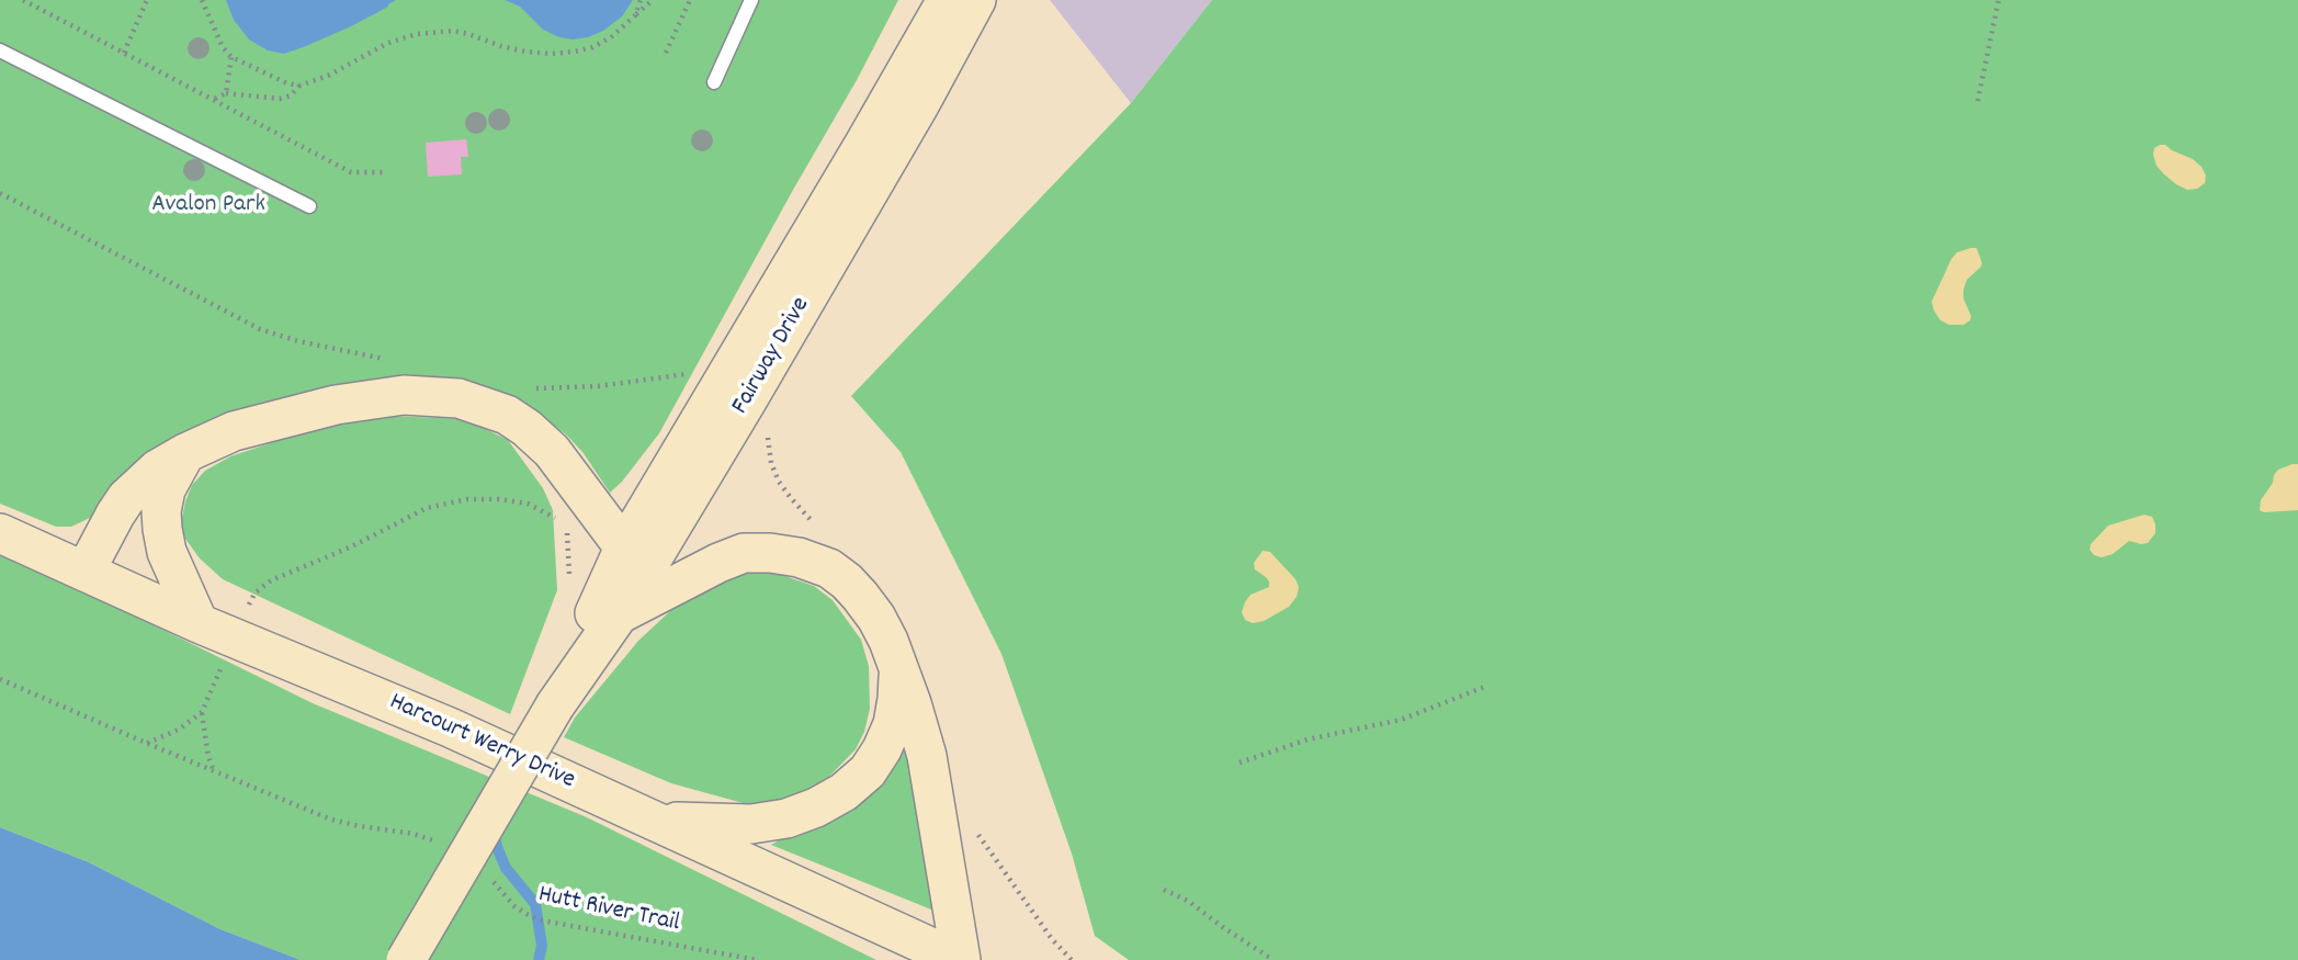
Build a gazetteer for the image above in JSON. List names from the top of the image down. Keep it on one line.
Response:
{"streets":{"main road":["Fairway Drive","Harcourt Werry Drive"],"path":["Hutt River Trail"]},"parks":["Avalon Park"]}
